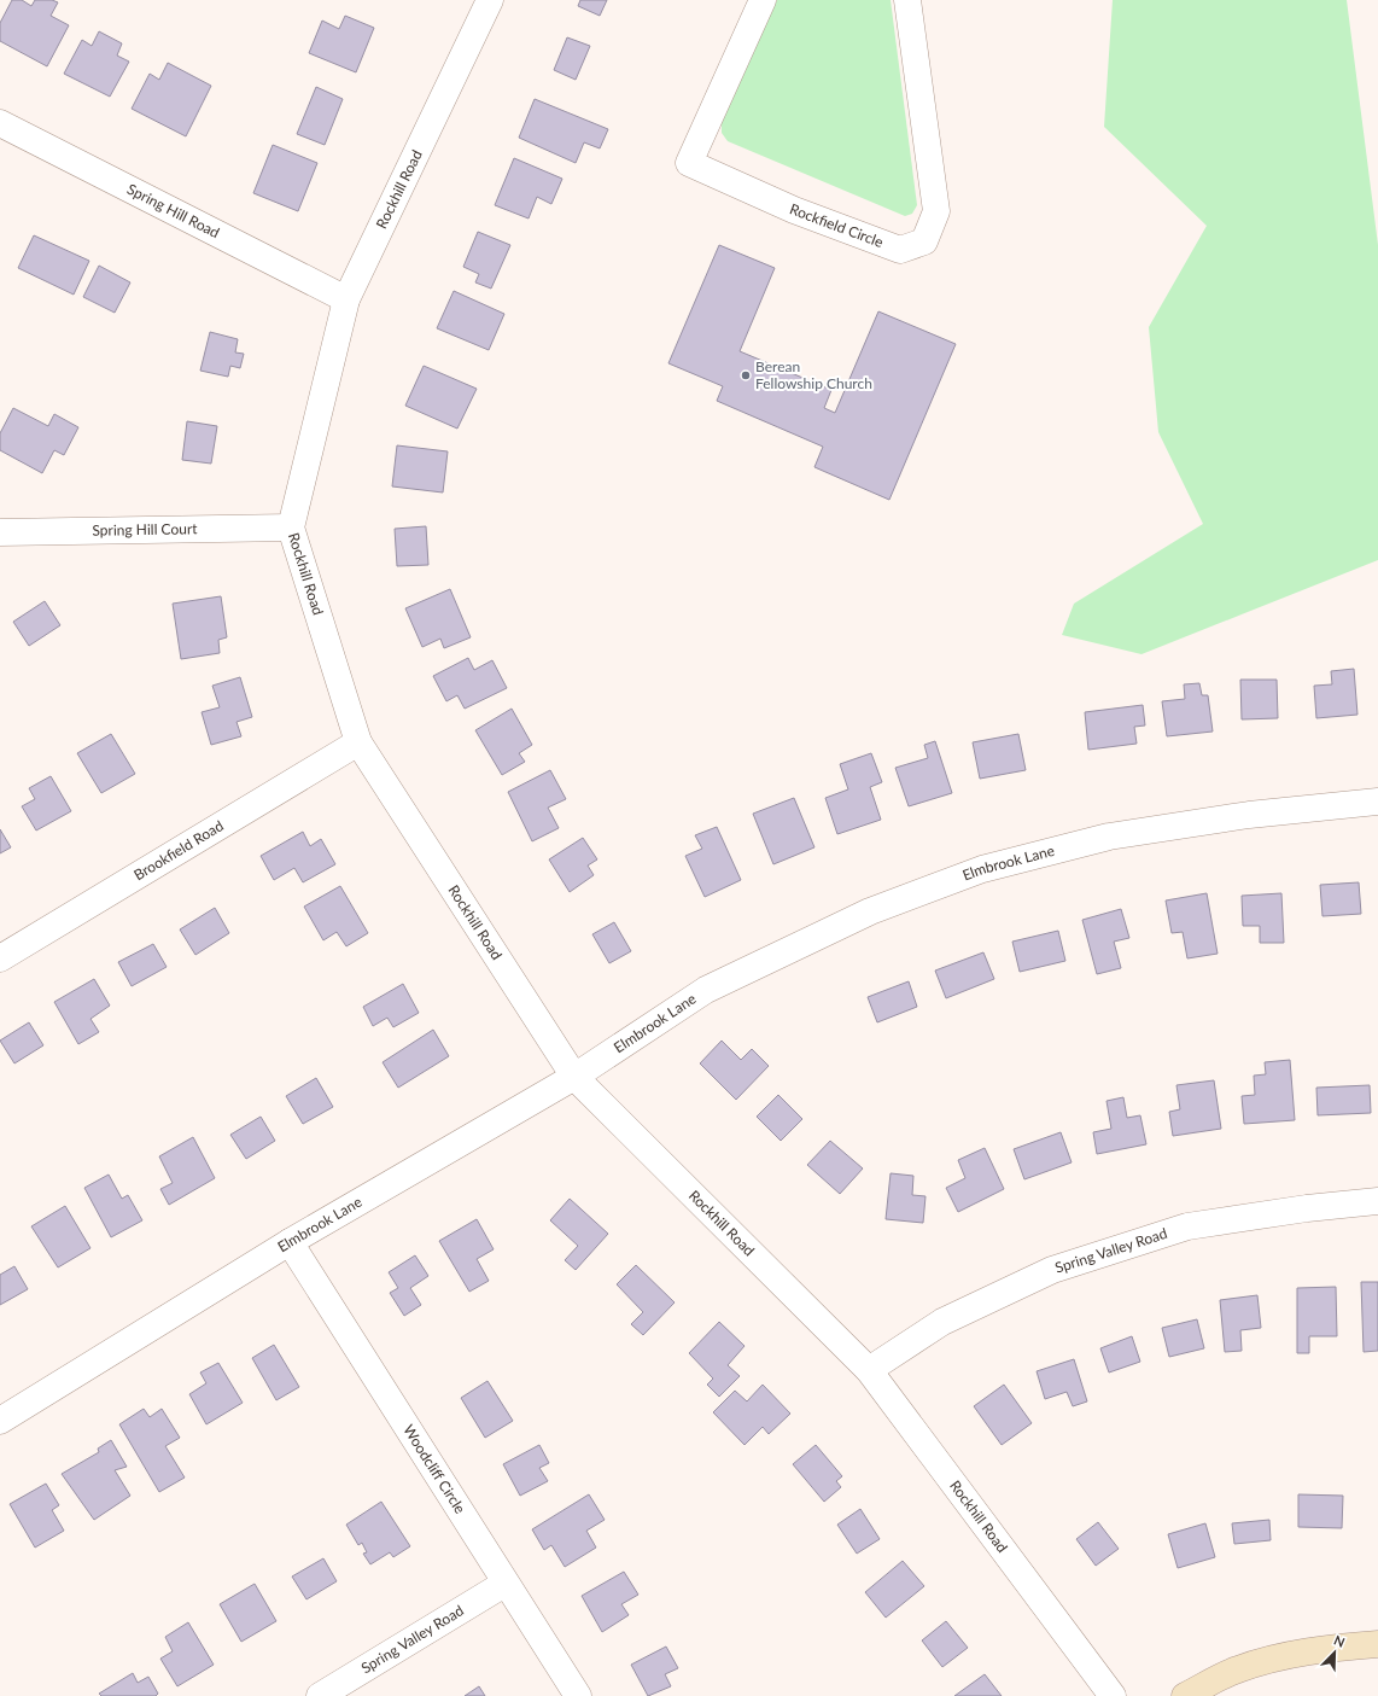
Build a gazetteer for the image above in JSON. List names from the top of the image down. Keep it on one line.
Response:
{"streets":{"street":["Rockhill Road","Spring Hill Road","Rockfield Circle","Spring Hill Court","Brookfield Road","Elmbrook Lane","Spring Valley Road","Woodcliff Circle"]},"crossings":[["Rockhill Road","Spring Hill Road"],["Rockhill Road","Spring Hill Court"],["Rockhill Road","Brookfield Road"],["Rockhill Road","Elmbrook Lane"],["Rockhill Road","Spring Valley Road"],["Elmbrook Lane","Woodcliff Circle"],["Spring Valley Road","Woodcliff Circle"]],"places":["Berean Fellowship Church"],"north":"top right"}
